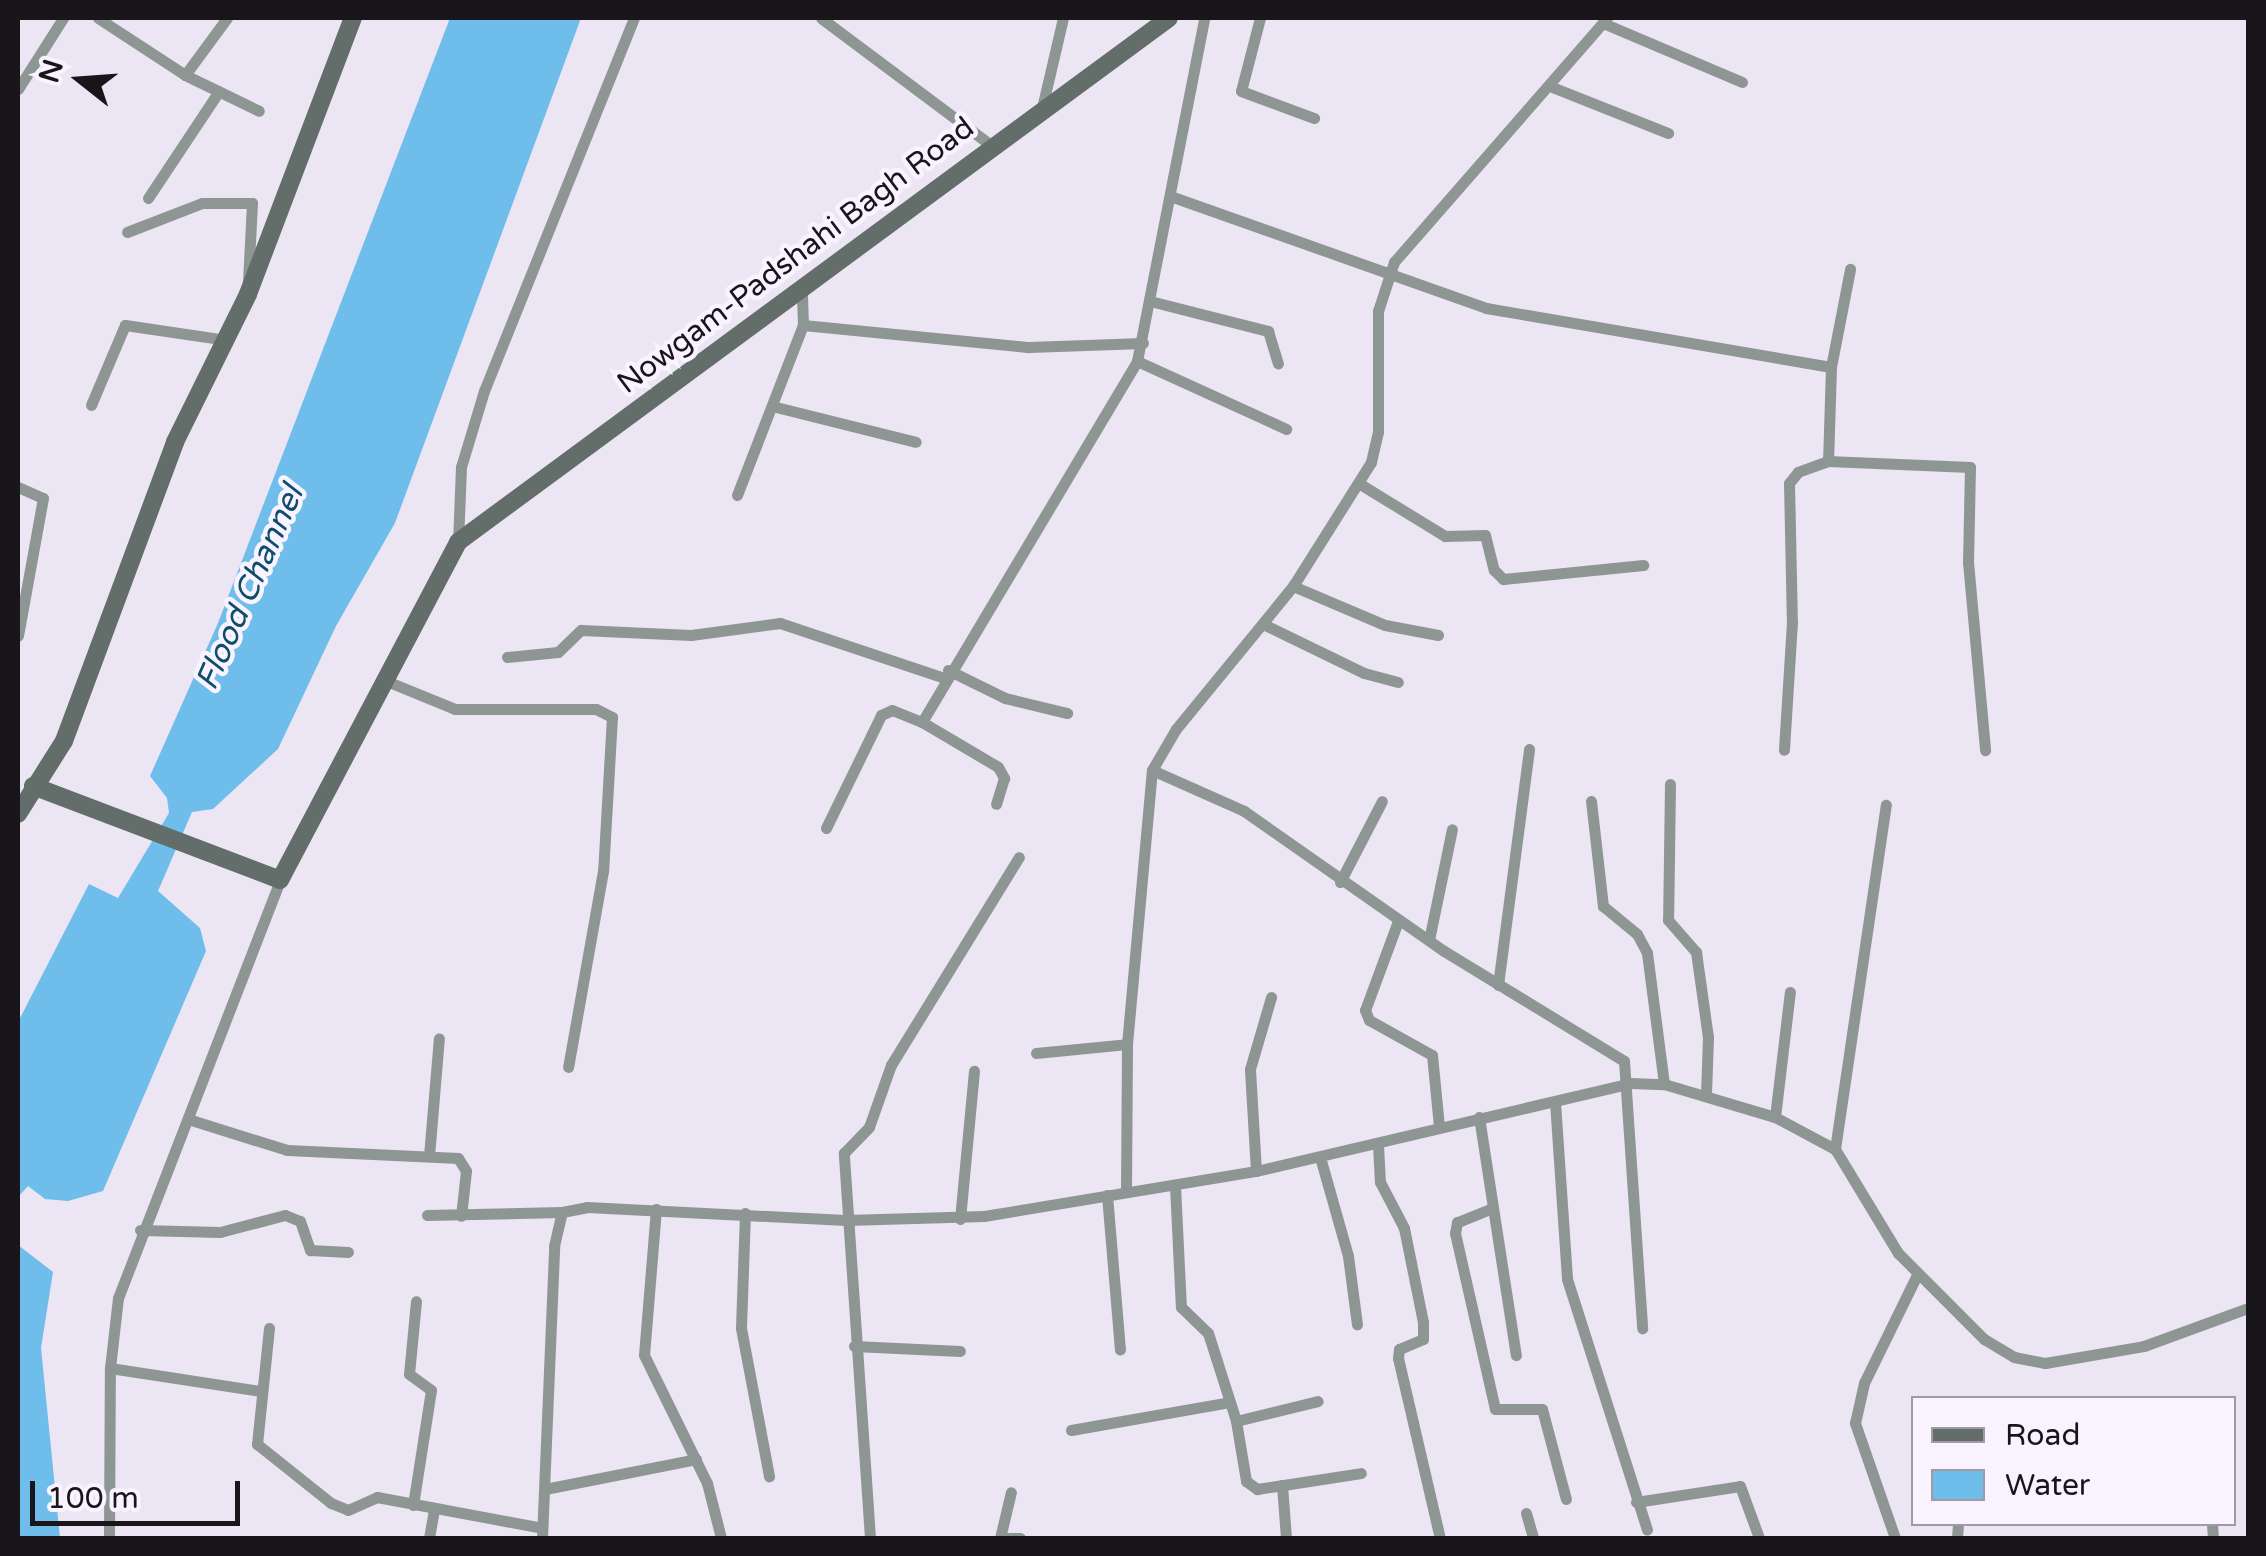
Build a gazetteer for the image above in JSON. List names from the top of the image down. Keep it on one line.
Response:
{"streets":{"main road":["Nowgam-Padshahi Bagh Road"]},"water":["Flood Channel"],"legend":["Road","Water"],"scale_bar":"100 m","north":"left"}
